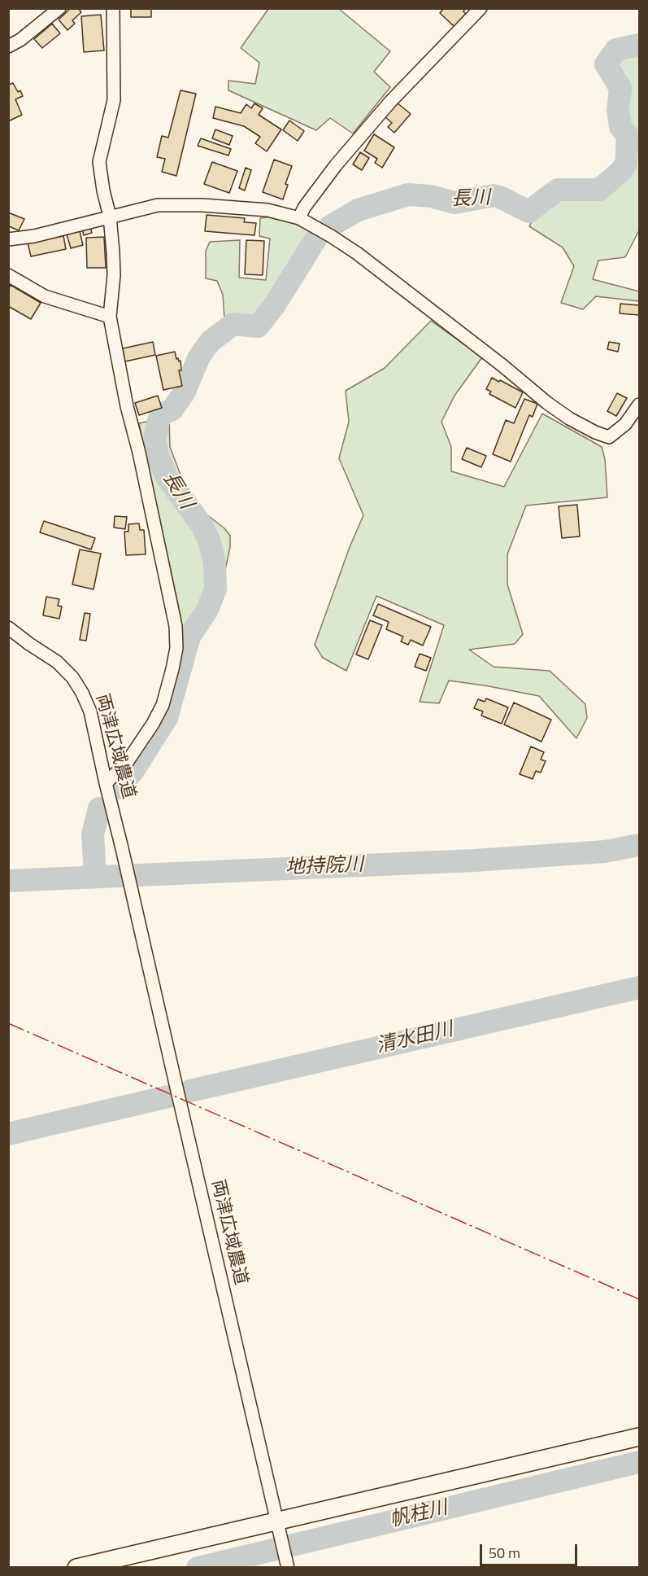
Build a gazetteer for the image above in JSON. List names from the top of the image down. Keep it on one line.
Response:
{"streets":{"street":["両津広域農道"]},"water":["長川","地持院川","清水田川","帆柱川"],"scale_bar":"50 m"}
